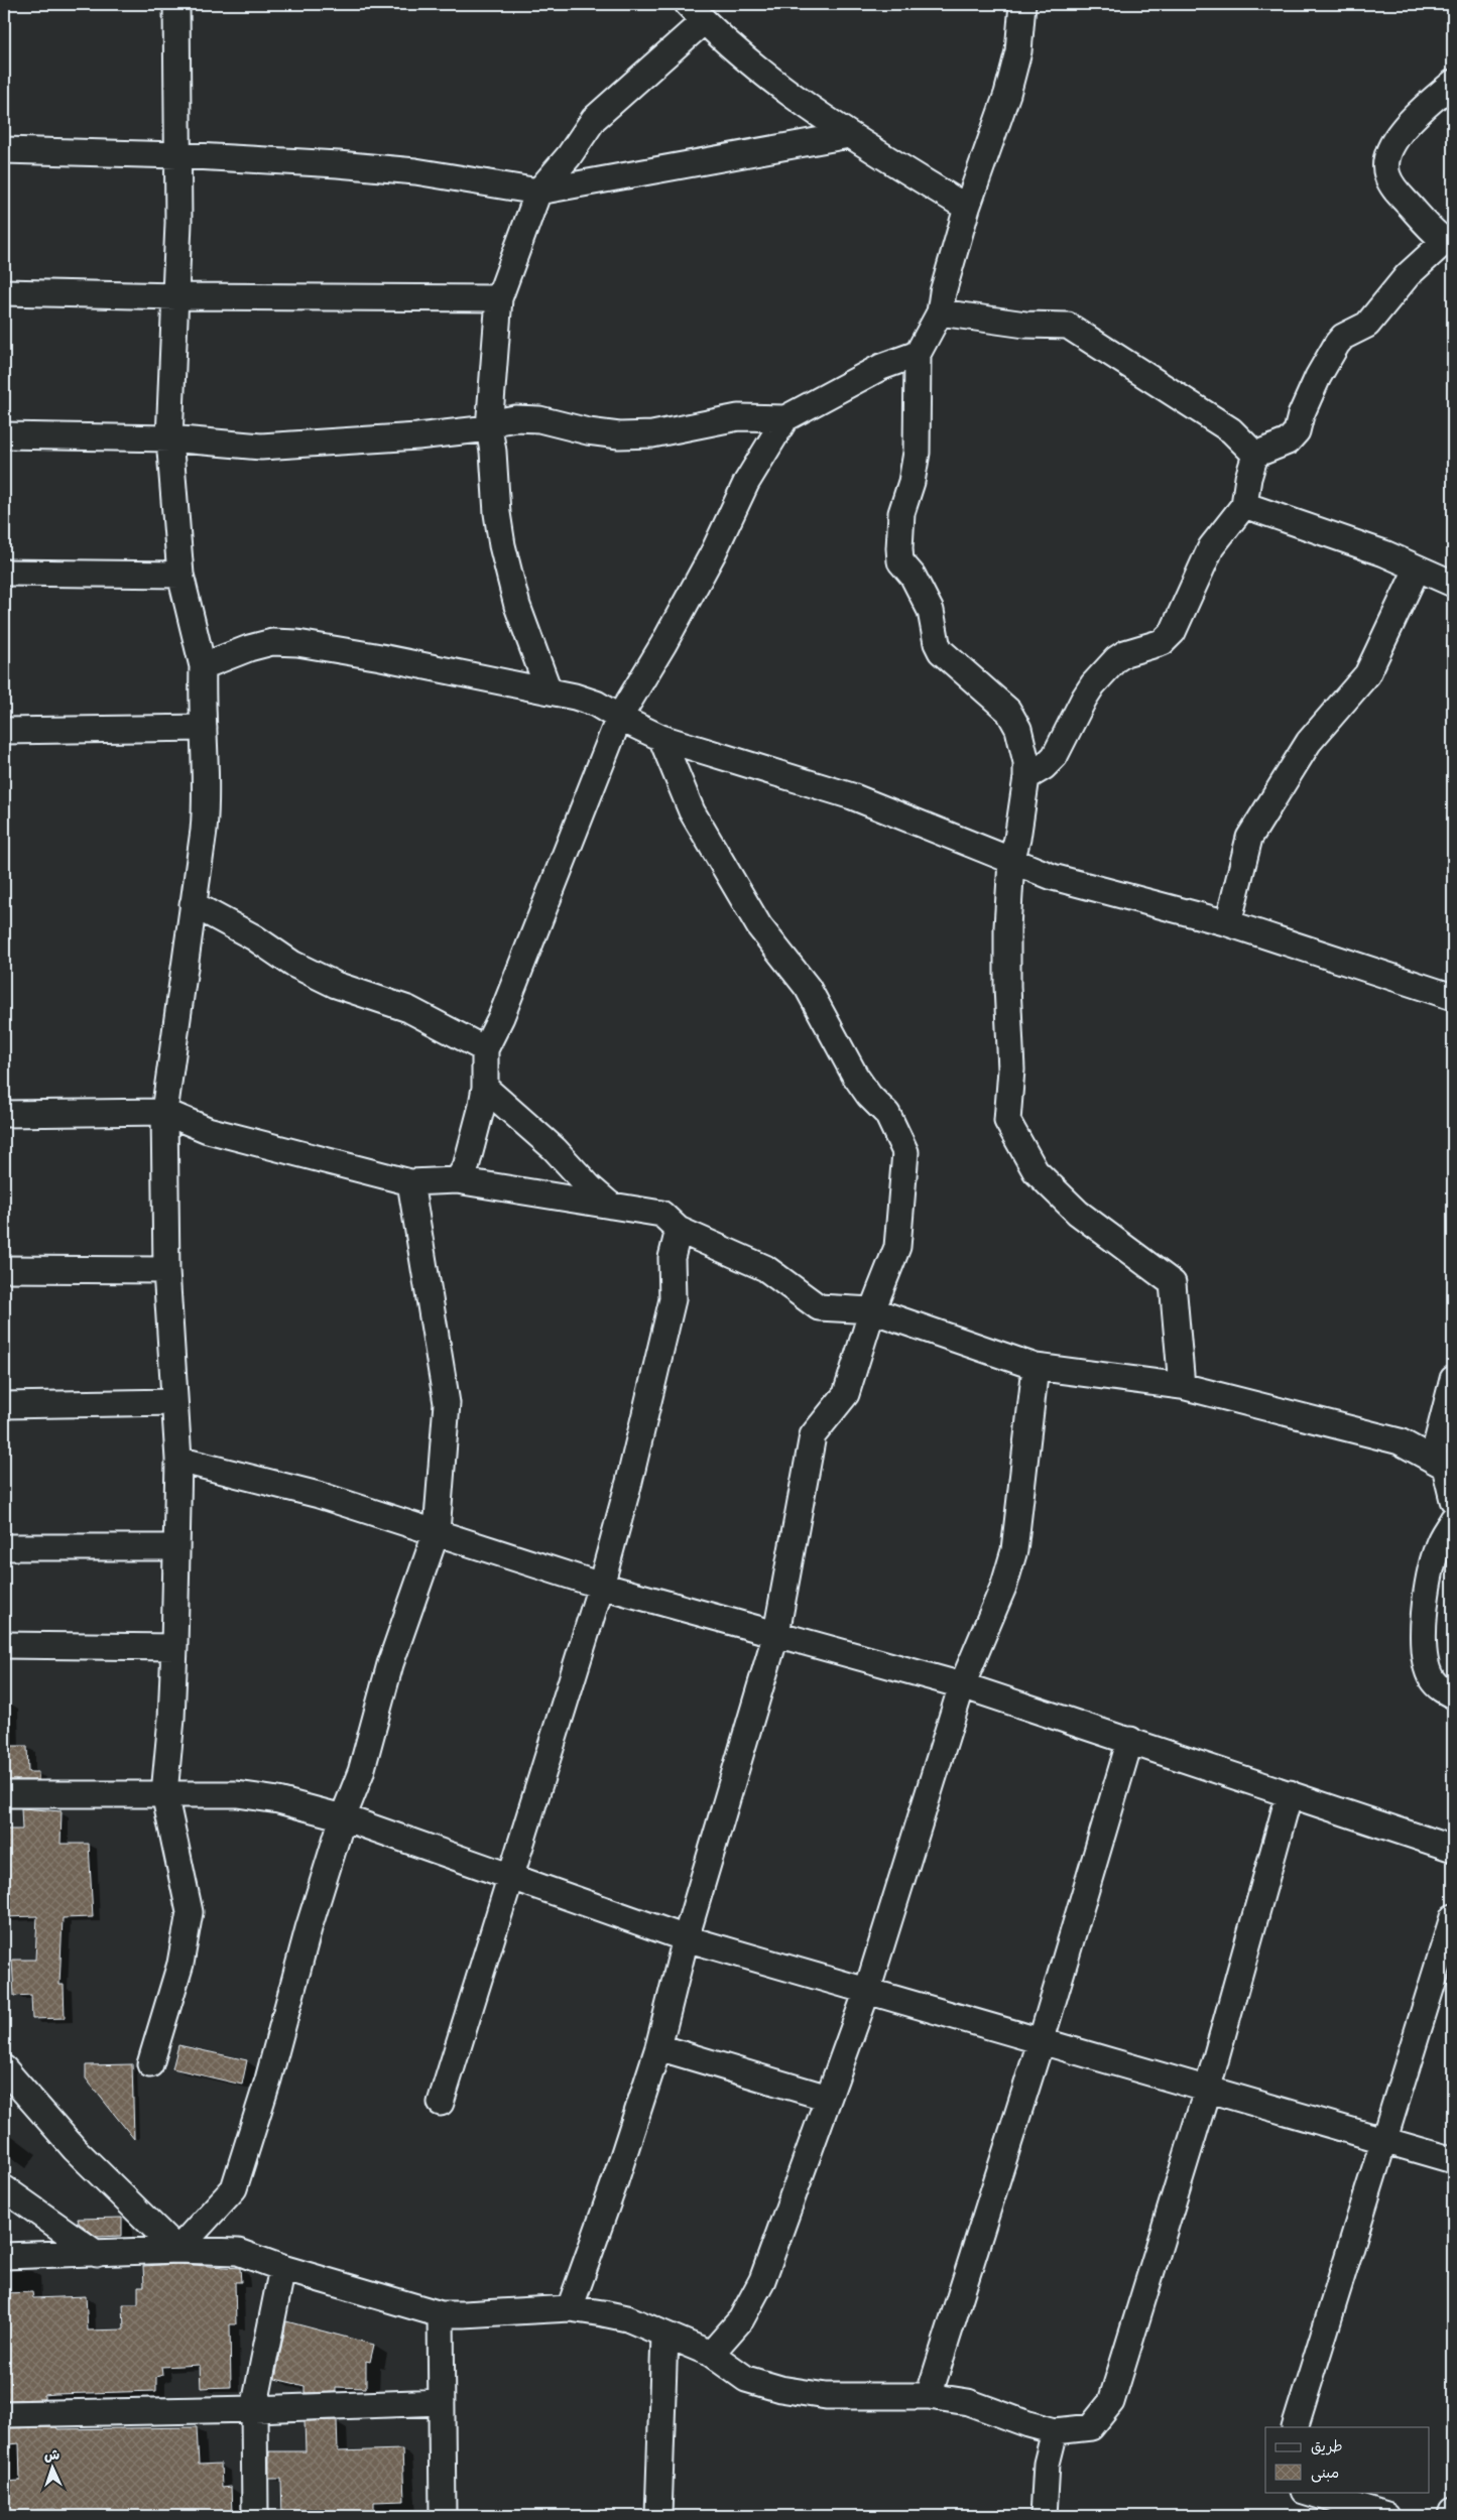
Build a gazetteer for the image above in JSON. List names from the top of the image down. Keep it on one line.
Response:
{"legend":["طريق","مبنى"],"north":"top"}
